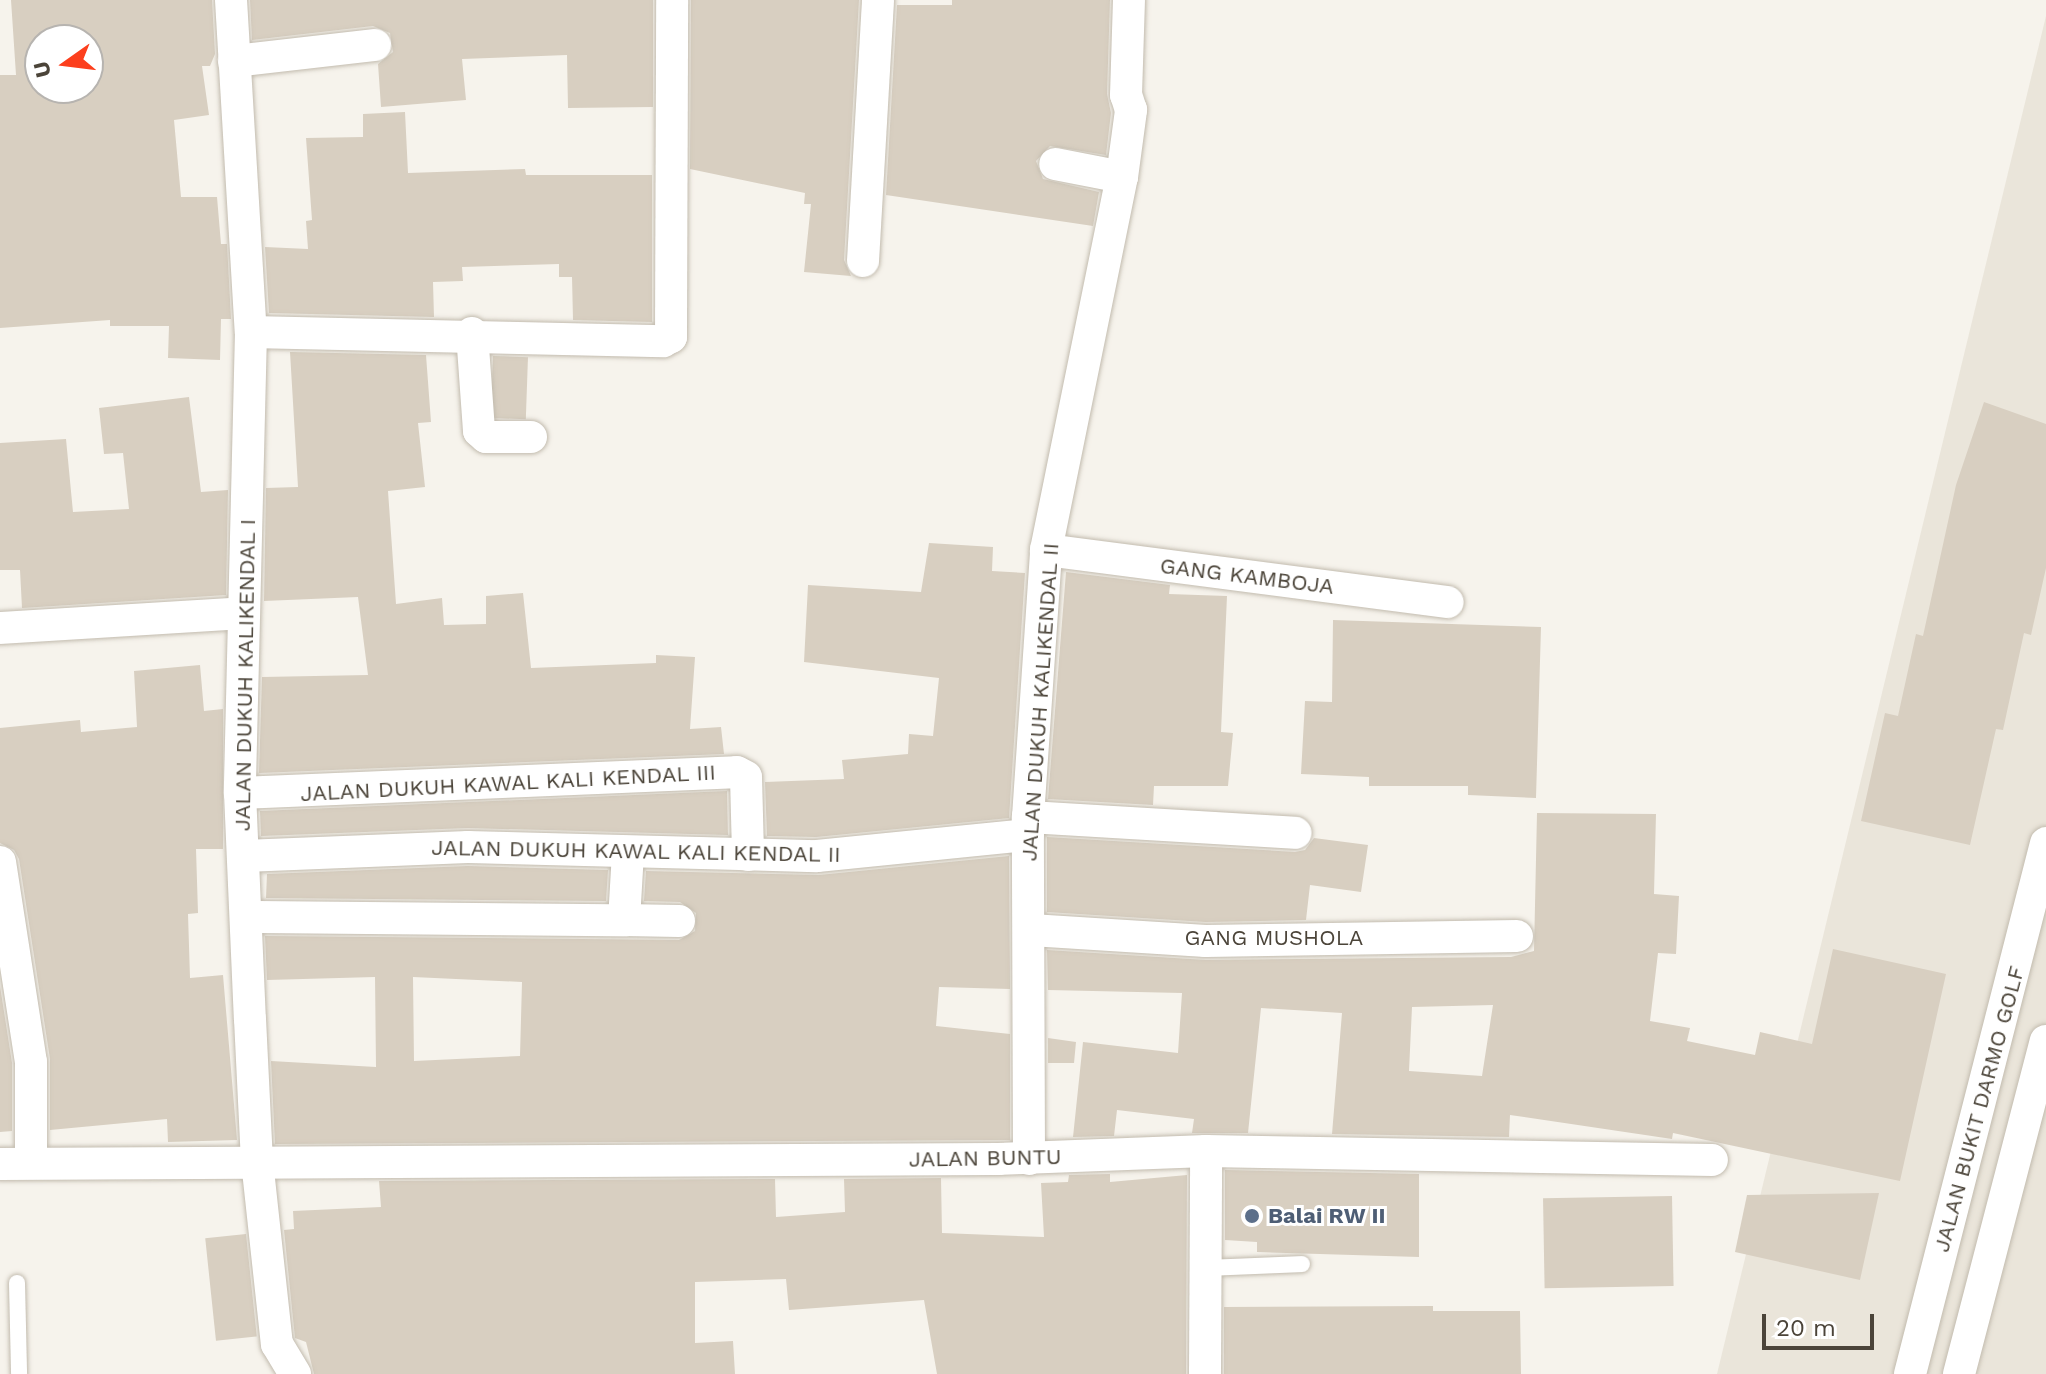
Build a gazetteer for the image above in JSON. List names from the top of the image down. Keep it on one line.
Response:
{"streets":{"street":["GANG KAMBOJA","JALAN DUKUH KALIKENDAL I","JALAN DUKUH KALIKENDAL II","JALAN DUKUH KAWAL KALI KENDAL III","JALAN DUKUH KAWAL KALI KENDAL II","GANG MUSHOLA","JALAN BUKIT DARMO GOLF","JALAN BUNTU"]},"crossings":[["GANG KAMBOJA","JALAN DUKUH KALIKENDAL II"],["JALAN DUKUH KALIKENDAL I","JALAN DUKUH KAWAL KALI KENDAL III"],["JALAN DUKUH KALIKENDAL I","JALAN DUKUH KAWAL KALI KENDAL II"],["JALAN DUKUH KALIKENDAL I","JALAN BUNTU"],["JALAN DUKUH KALIKENDAL II","JALAN DUKUH KAWAL KALI KENDAL II"],["JALAN DUKUH KALIKENDAL II","GANG MUSHOLA"],["JALAN DUKUH KALIKENDAL II","JALAN BUNTU"],["JALAN DUKUH KAWAL KALI KENDAL III","JALAN DUKUH KAWAL KALI KENDAL II"]],"places":["Balai RW II"],"scale_bar":"20 m","north":"left"}
